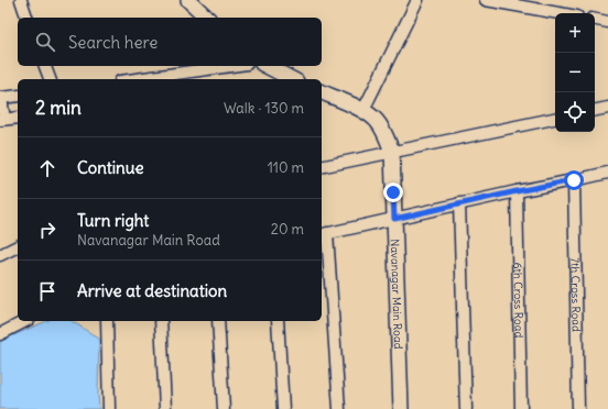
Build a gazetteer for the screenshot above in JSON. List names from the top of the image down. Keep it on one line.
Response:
{"streets":{"main road":["Navanagar Main Road"],"street":["7th Cross Road","6th Cross Road"]},"page":{"map_buttons":["+","−"],"search":"Search here","heading":["2 min","Walk · 130 m"],"list":[["Continue","110 m"],["Turn right","Navanagar Main Road","20 m"],"Arrive at destination"]}}
